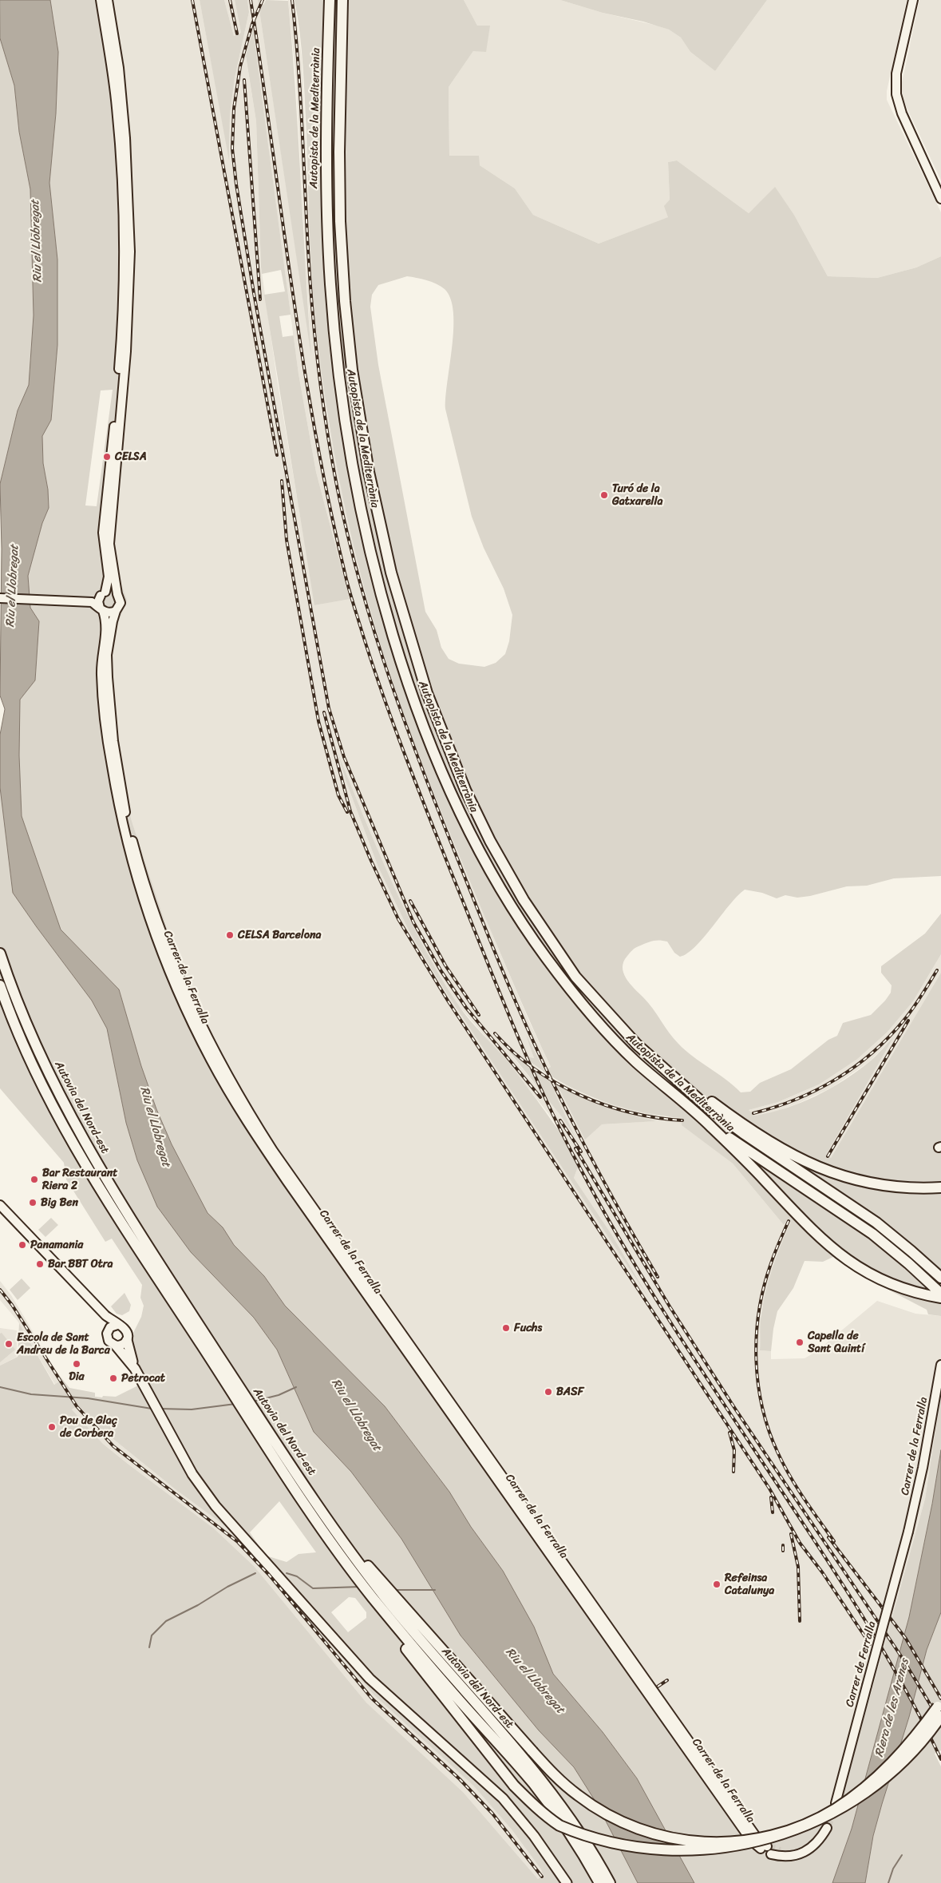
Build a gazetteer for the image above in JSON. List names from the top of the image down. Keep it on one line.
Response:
{"streets":{"highway":["Autopista de la Mediterrània","Autovia del Nord-est"],"street":["Carrer de la Ferralla","Carrer de Ferralla"]},"crossings":[["Carrer de la Ferralla","Carrer de Ferralla"]],"water":["Riu el Llobregat","Riera de les Arenes"],"places":["CELSA","Turó de la Gatxarella","CELSA Barcelona","Bar Restaurant Riera 2","Big Ben","Panamania","Bar BBT Otra","Fuchs","Capella de Sant Quintí","Escola de Sant Andreu de la Barca","Dia","Petrocat","BASF","Pou de Glaç de Corbera","Refeinsa Catalunya"]}
